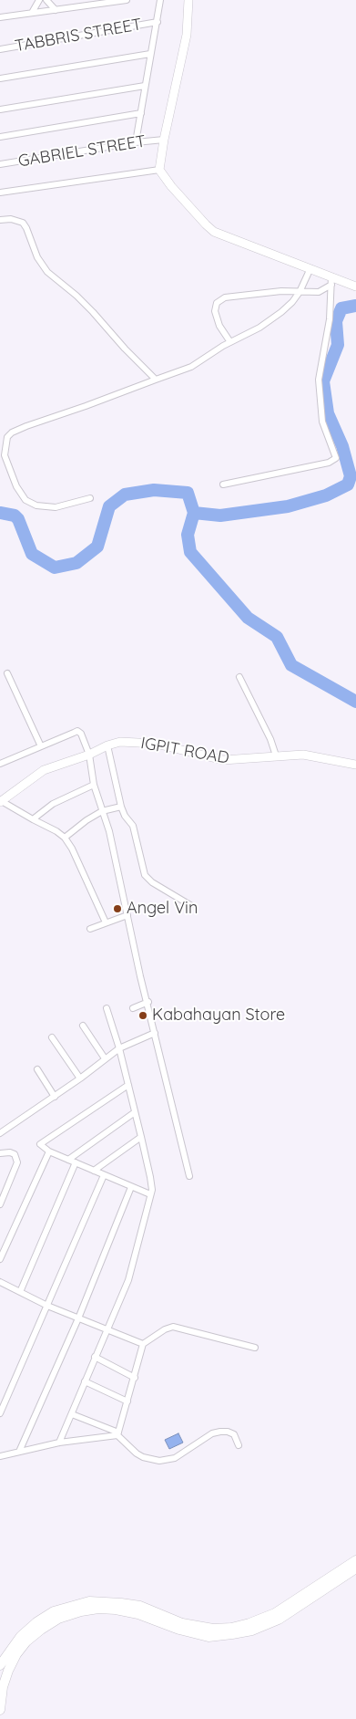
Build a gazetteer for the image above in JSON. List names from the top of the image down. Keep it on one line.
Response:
{"streets":{"street":["TABBRIS STREET","GABRIEL STREET","IGPIT ROAD"]},"places":["Angel Vin","Kabahayan Store"]}
